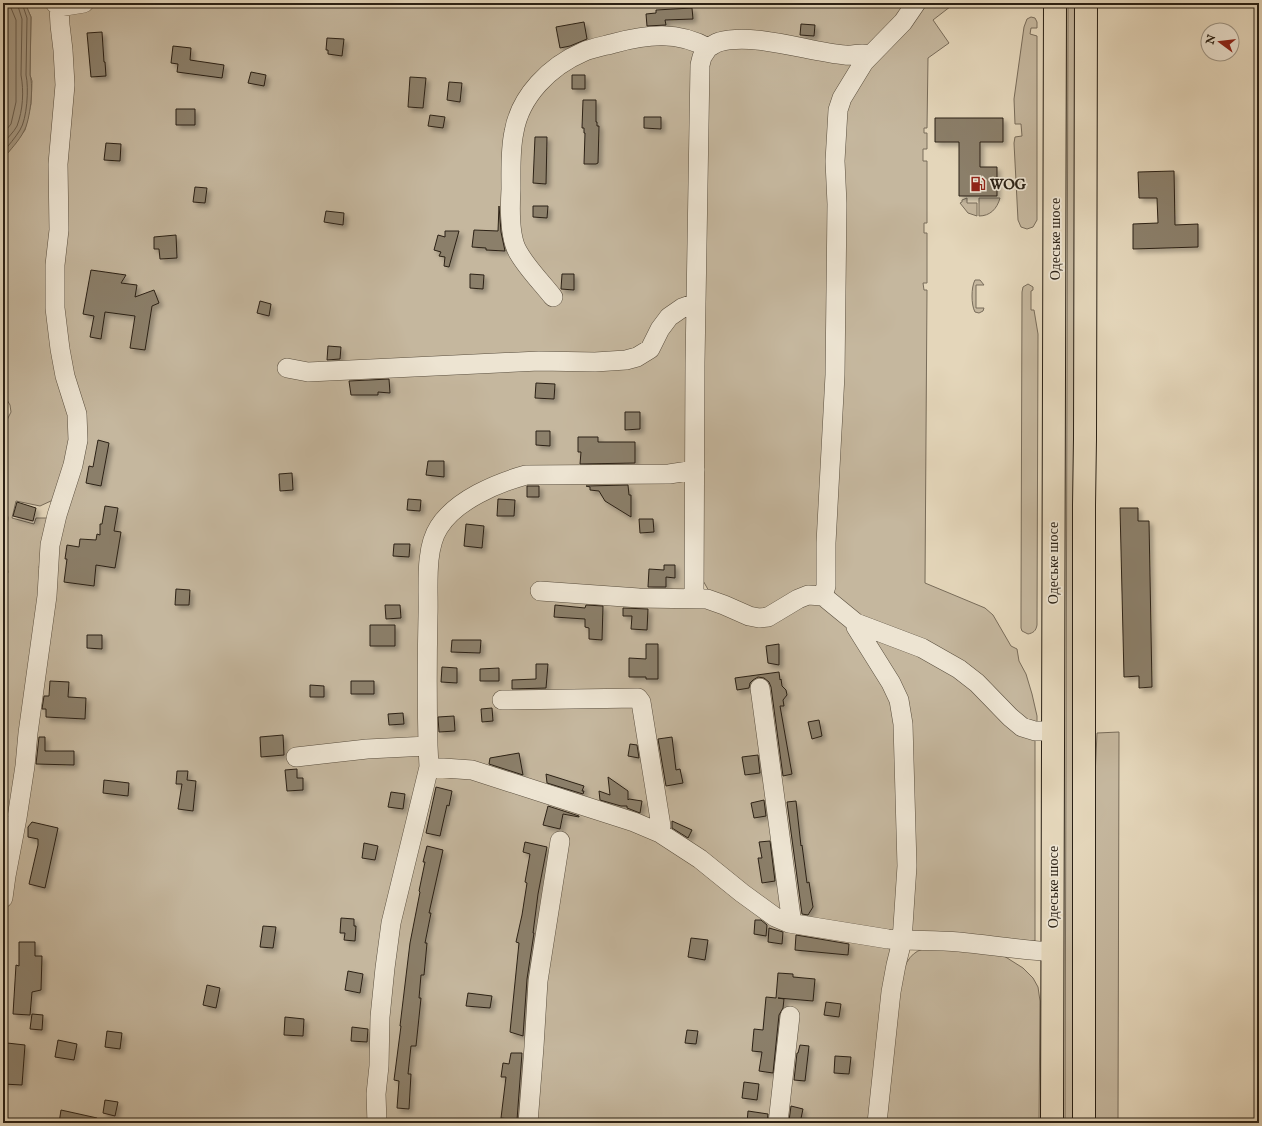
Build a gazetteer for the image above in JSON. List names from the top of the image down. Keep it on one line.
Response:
{"streets":{"highway":["Одеське шосе"]},"places":{"fuel station":["WOG"]},"north":"left"}
